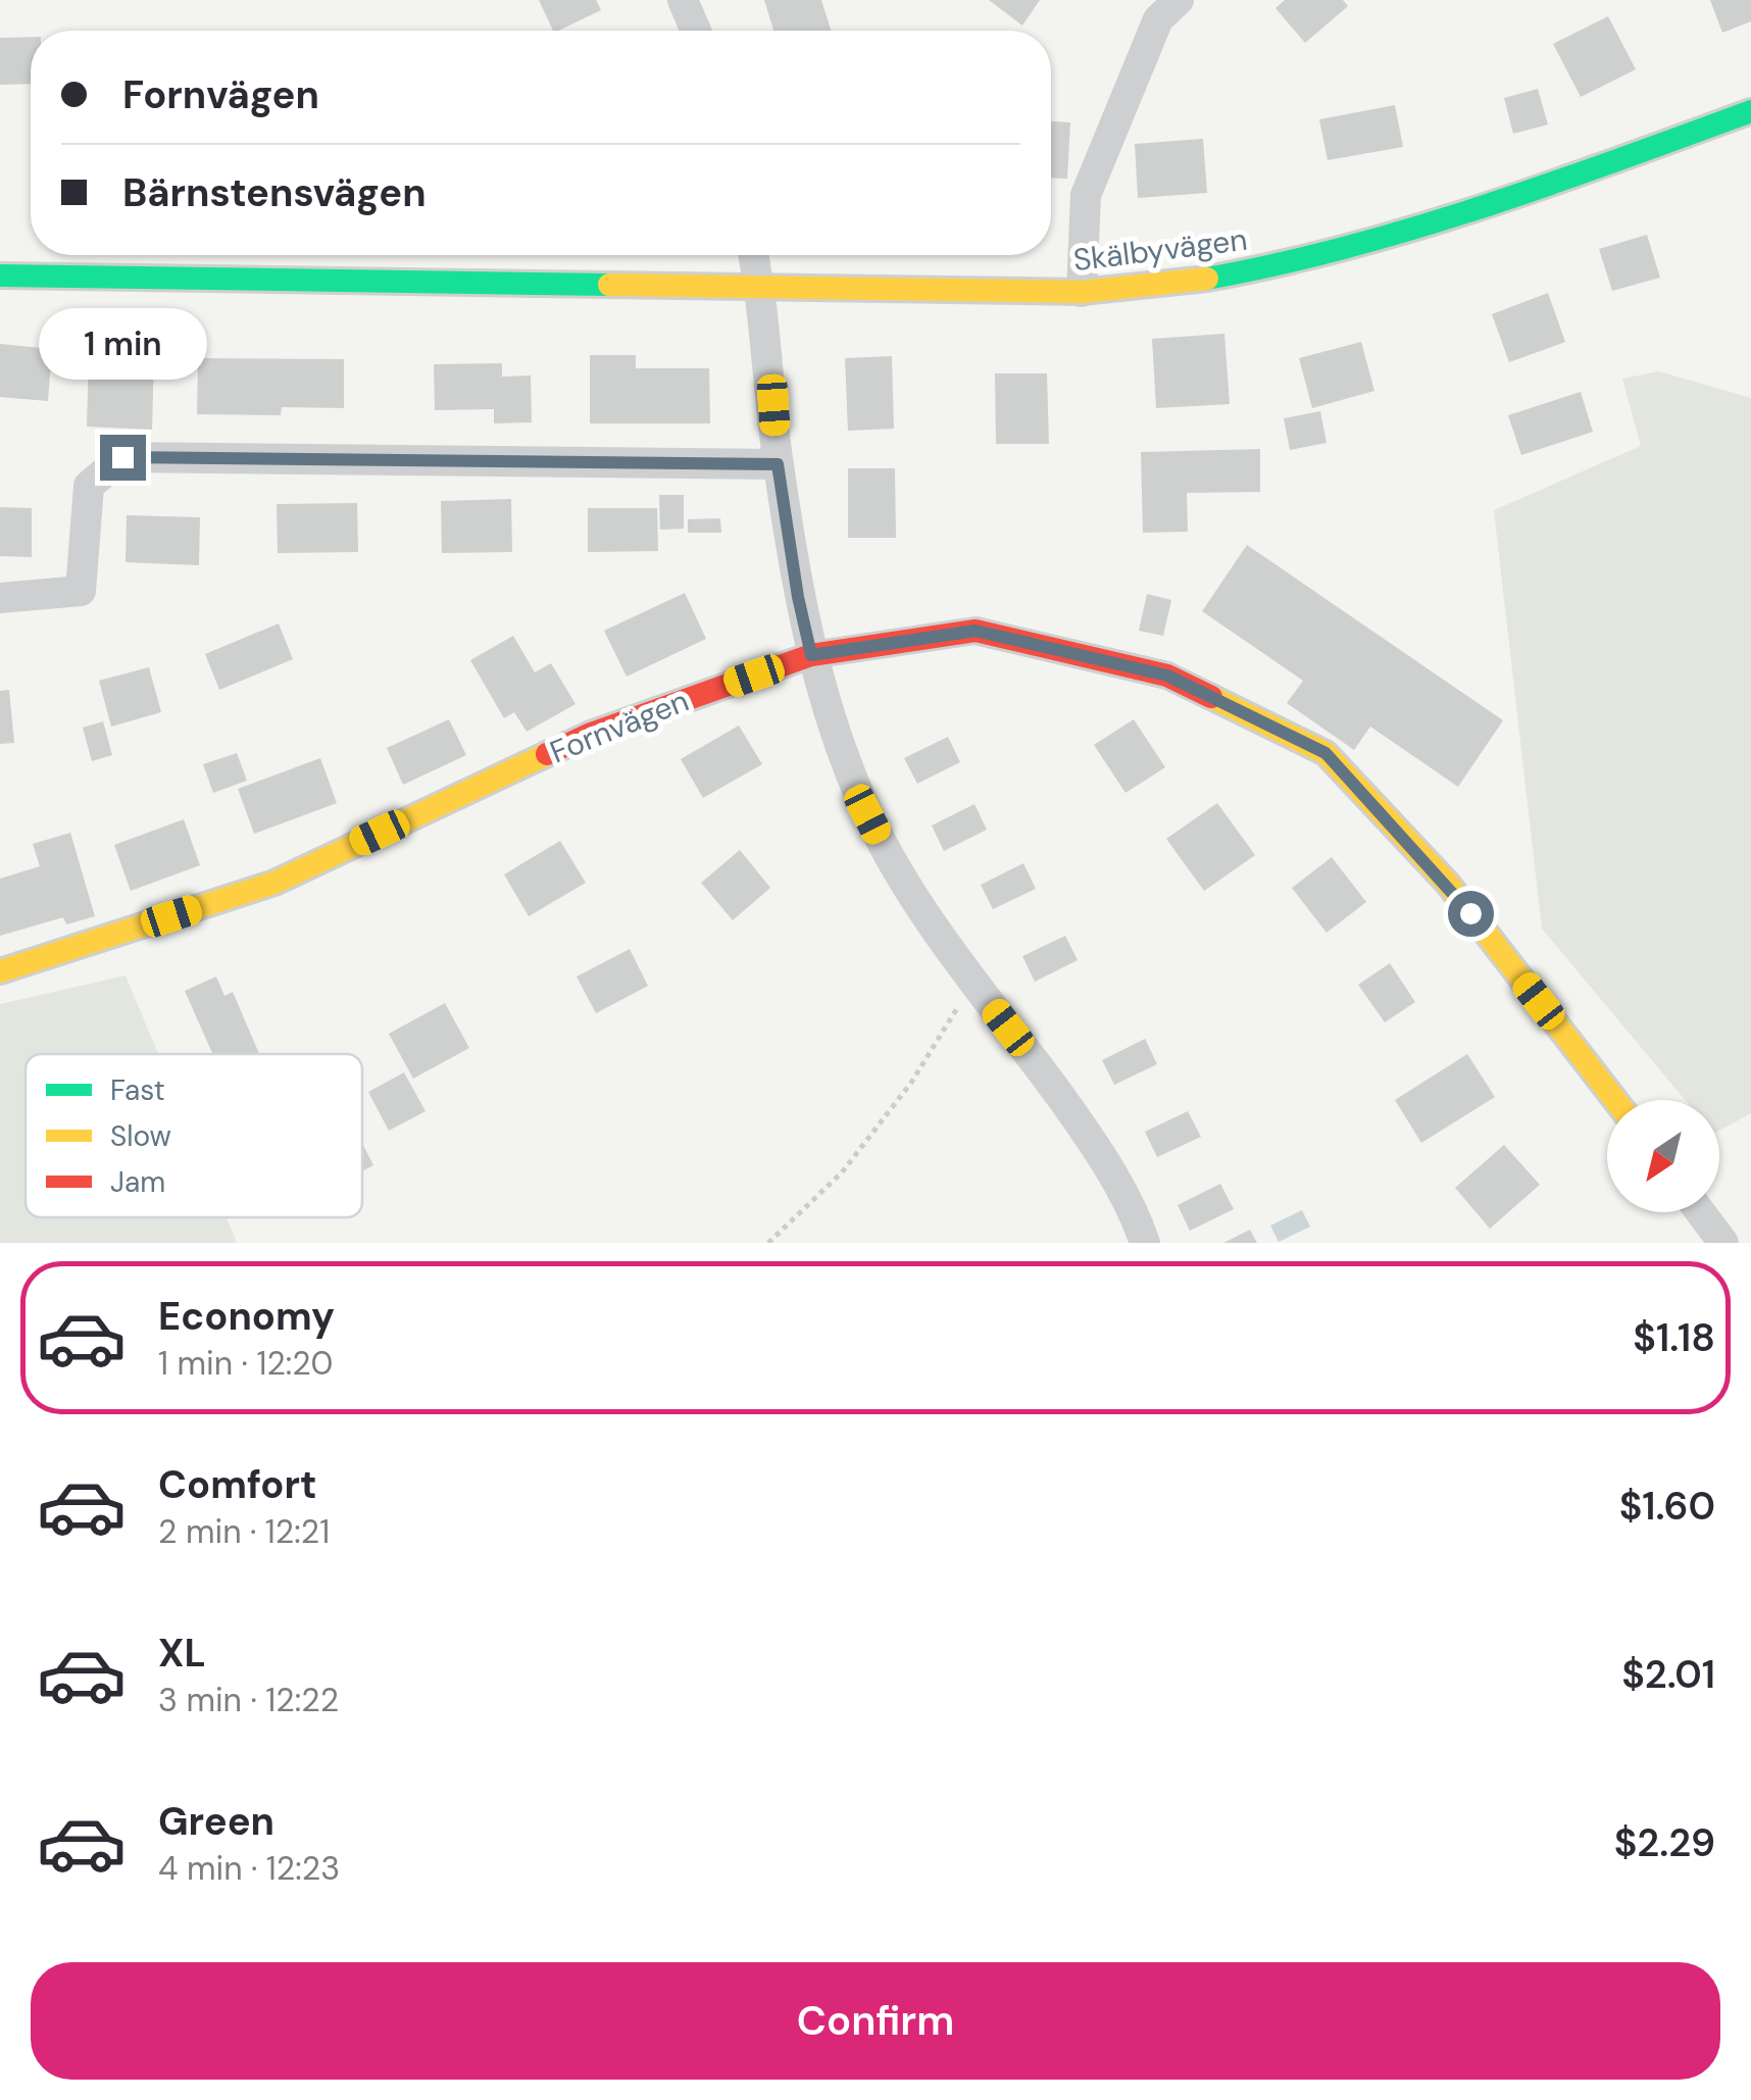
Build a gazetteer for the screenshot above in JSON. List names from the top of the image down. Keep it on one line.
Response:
{"streets":{"street":["Skälbyvägen","Fornvägen"]},"legend":["Fast","Slow","Jam"],"north":"bottom left","page":{"banner":["Fornvägen","Bärnstensvägen"],"bubble":"1 min","list":[{"name":"Economy","note":"1 min · 12:20","value":"$1.18"},{"name":"Comfort","note":"2 min · 12:21","value":"$1.60"},{"name":"XL","note":"3 min · 12:22","value":"$2.01"},{"name":"Green","note":"4 min · 12:23","value":"$2.29"}],"buttons":"Confirm"}}
